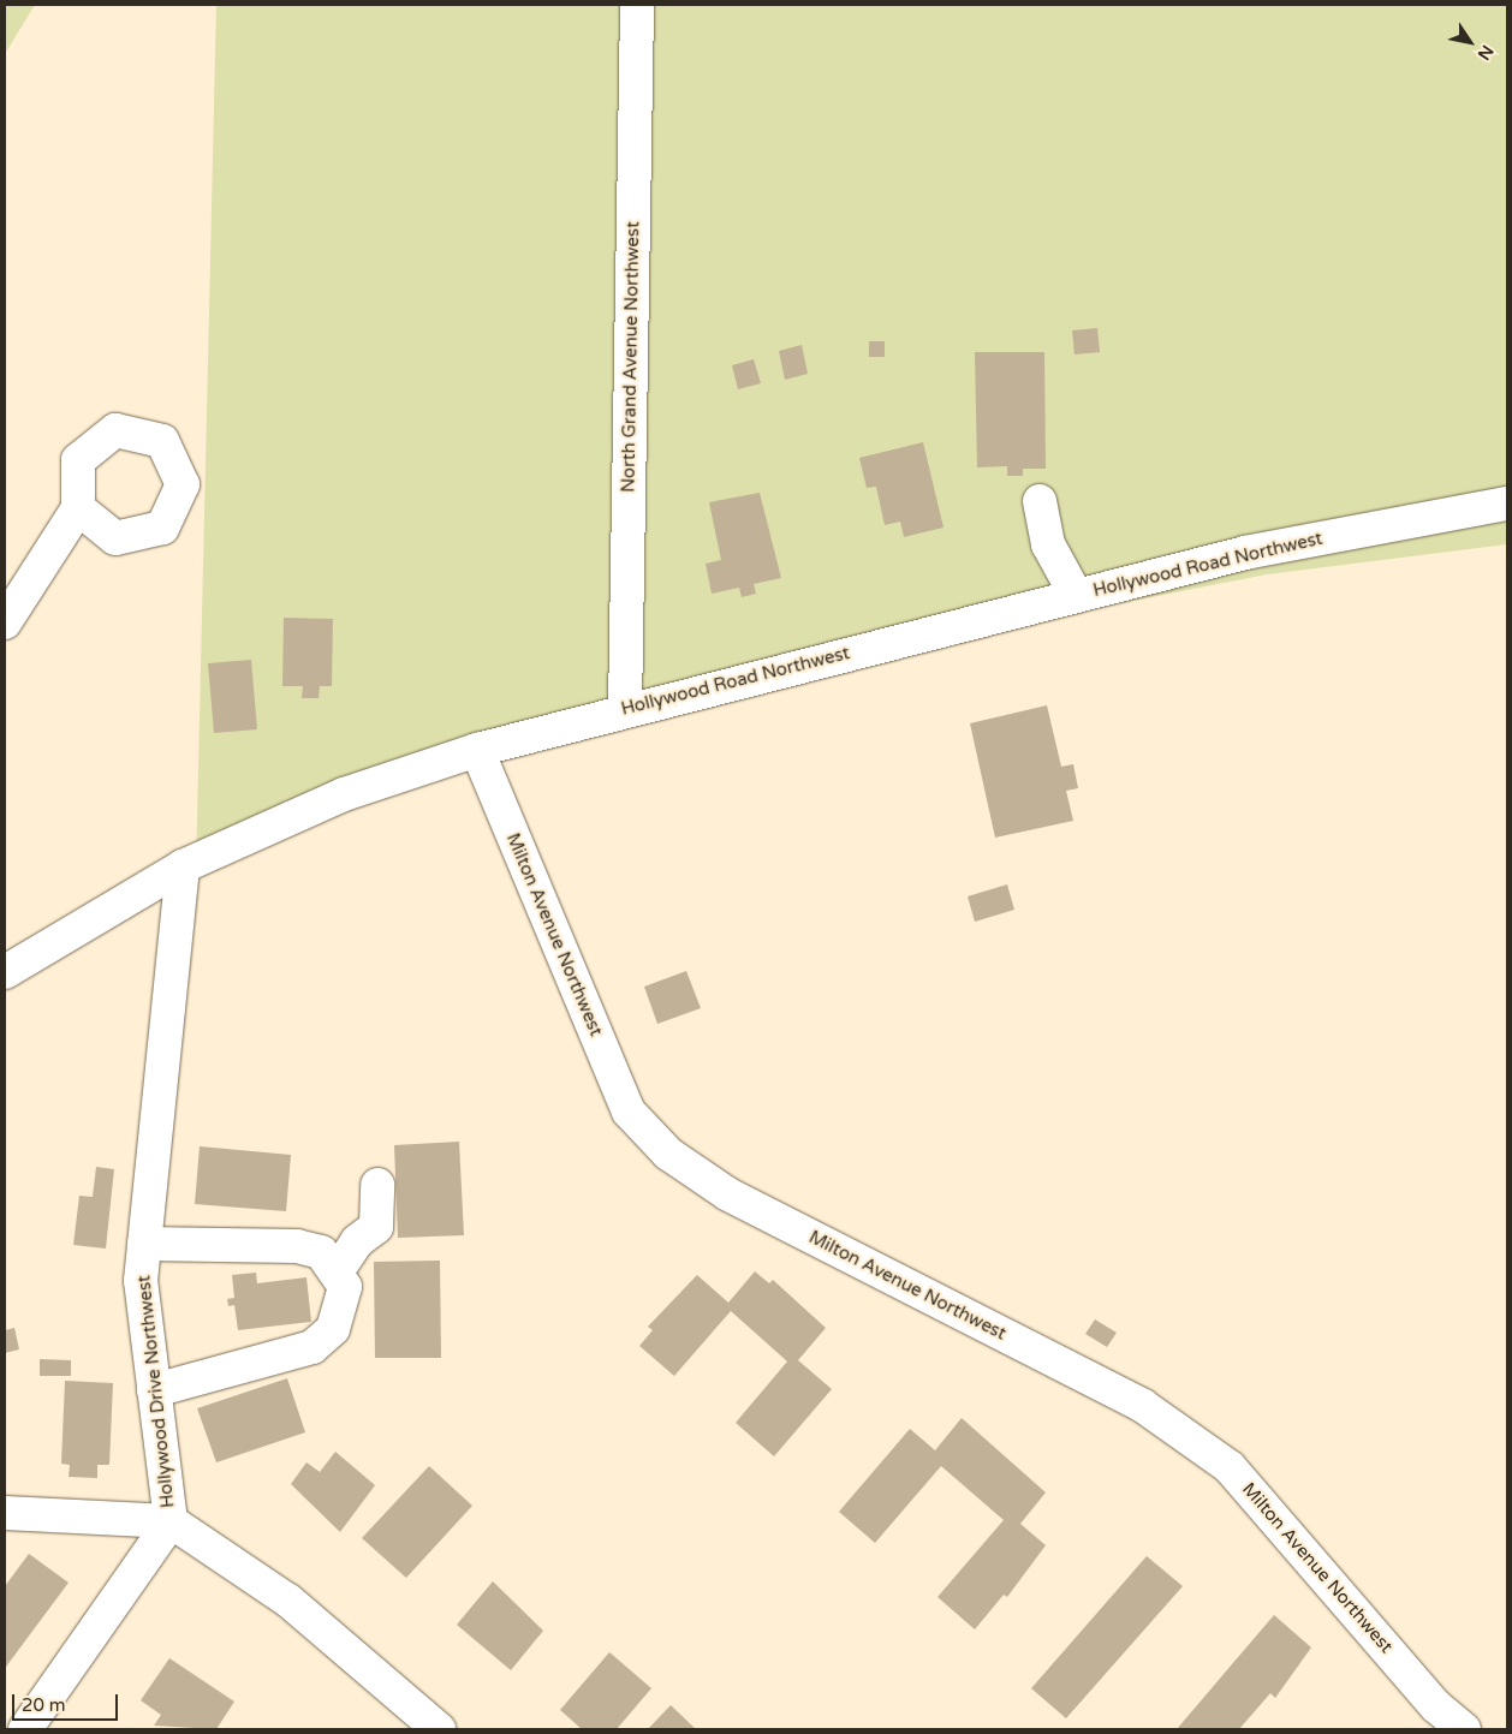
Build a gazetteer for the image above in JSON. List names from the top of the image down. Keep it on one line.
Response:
{"streets":{"street":["North Grand Avenue Northwest","Hollywood Road Northwest","Milton Avenue Northwest","Hollywood Drive Northwest"]},"crossings":[["North Grand Avenue Northwest","Hollywood Road Northwest"],["Hollywood Road Northwest","Milton Avenue Northwest"],["Hollywood Road Northwest","Hollywood Drive Northwest"]],"scale_bar":"20 m","north":"bottom right"}
